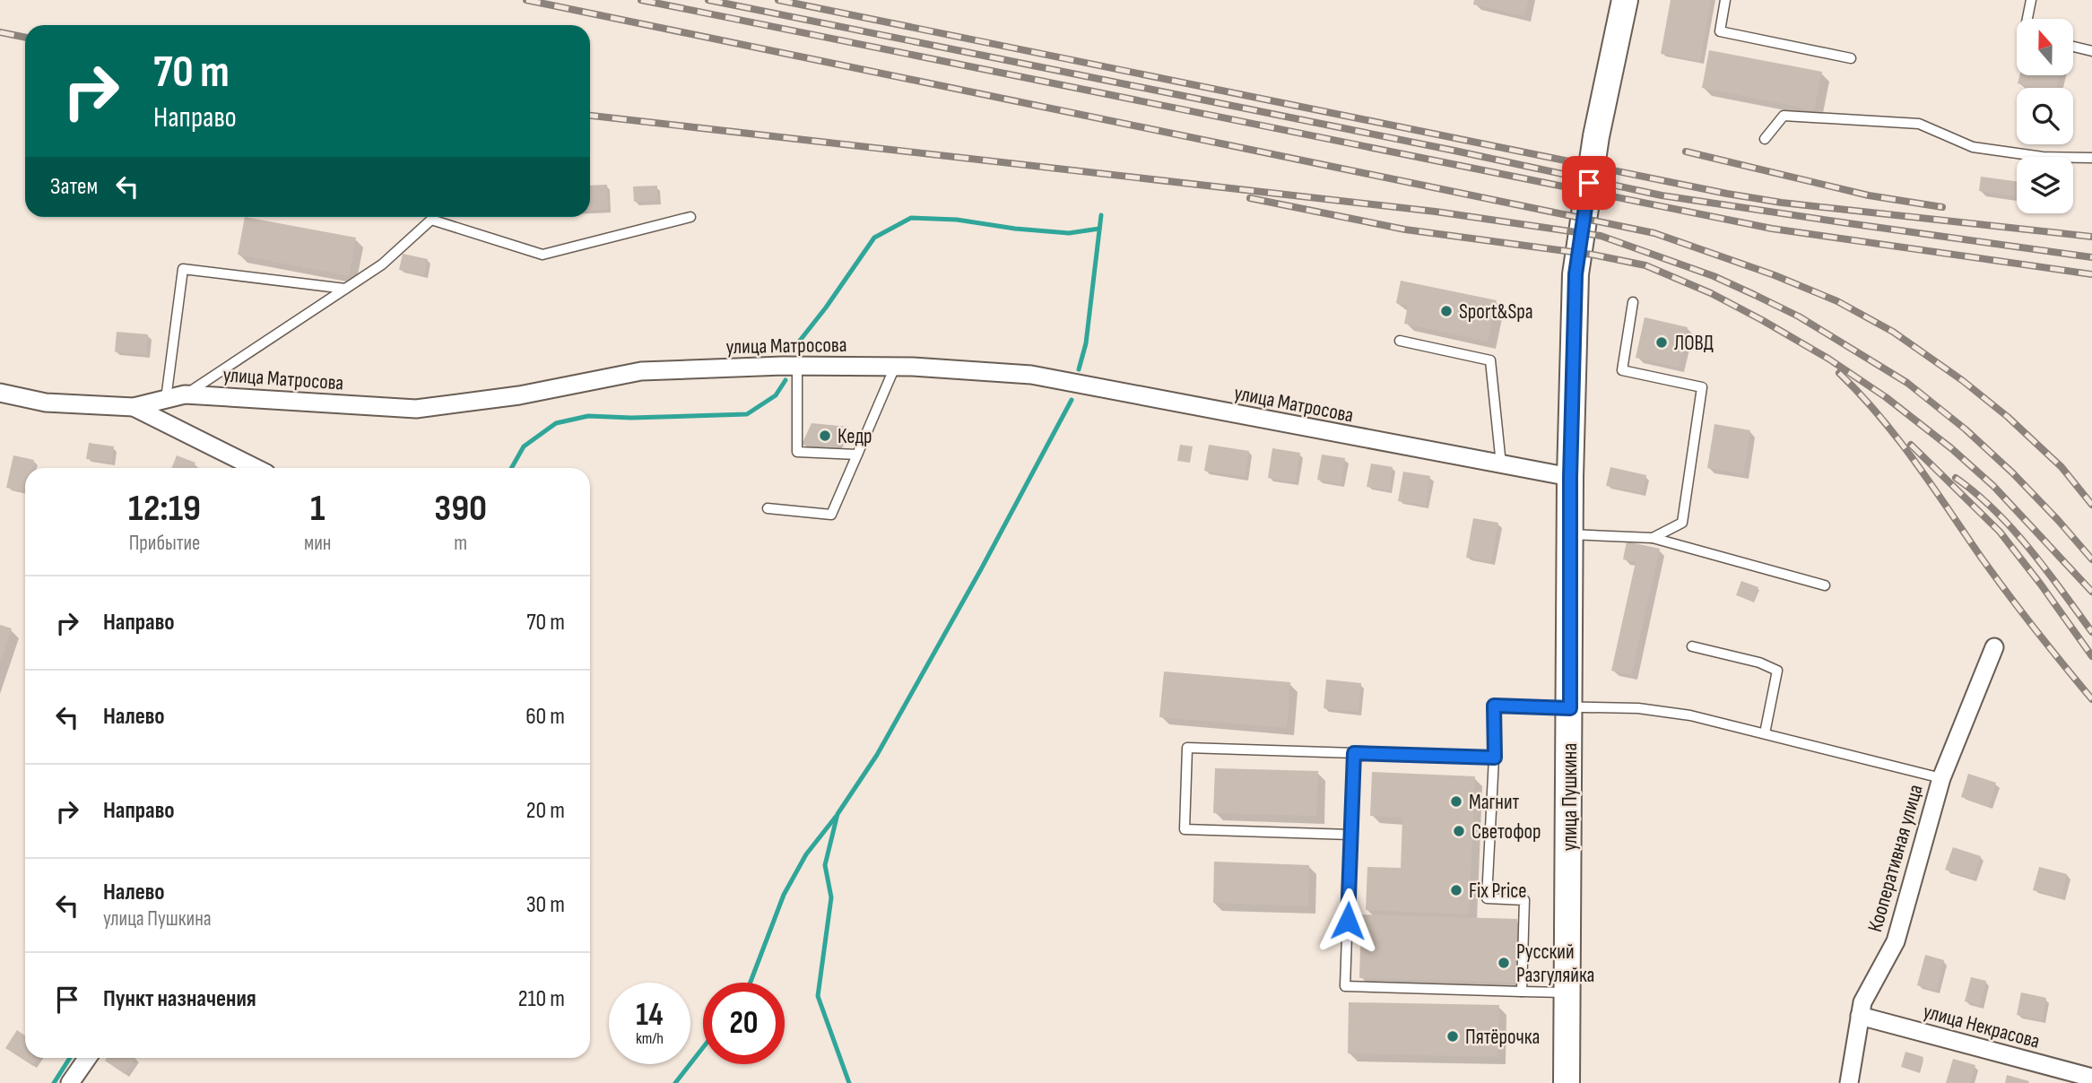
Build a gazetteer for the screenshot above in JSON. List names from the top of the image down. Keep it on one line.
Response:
{"streets":{"main road":["улица Пушкина"],"street":["улица Матросова","Кооперативная улица","улица Некрасова"]},"crossings":[["улица Матросова","улица Пушкина"],["Кооперативная улица","улица Некрасова"]],"places":["Sport&Spa","ЛОВД","Кедр","Магнит","Светофор","Fix Price","Русский Разгуляйка","Пятёрочка"],"north":"top","page":{"turn":["70 m","Направо"],"then":"Затем","eta":["12:19","Прибытие","1","мин","390","m"],"list":[{"name":"Направо","value":"70 m"},{"name":"Налево","value":"60 m"},{"name":"Направо","value":"20 m"},{"name":"Налево","note":"улица Пушкина","value":"30 m"},{"name":"Пункт назначения","value":"210 m"}],"speed":"14 km/h","limit":"20"}}
